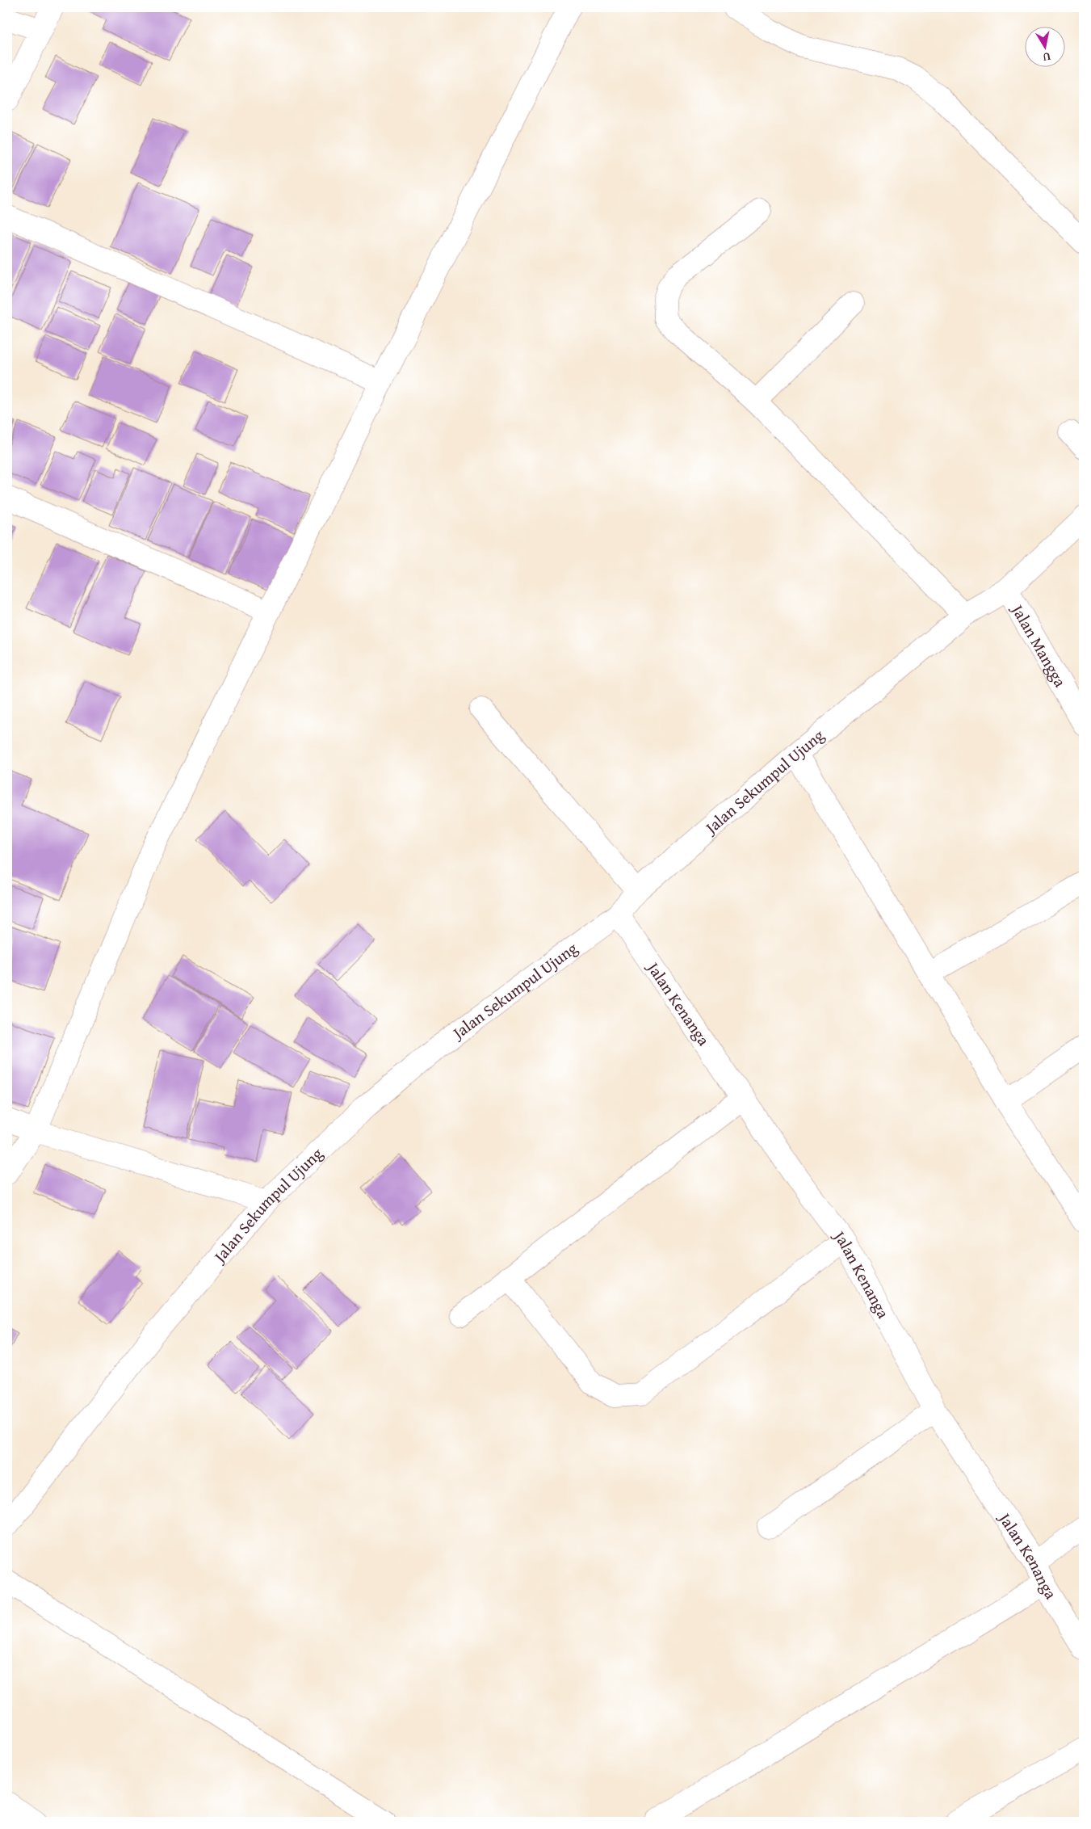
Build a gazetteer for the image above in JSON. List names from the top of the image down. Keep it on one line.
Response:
{"streets":{"street":["Jalan Mangga","Jalan Sekumpul Ujung","Jalan Kenanga"]},"crossings":[["Jalan Mangga","Jalan Sekumpul Ujung"],["Jalan Sekumpul Ujung","Jalan Kenanga"]],"north":"bottom"}
